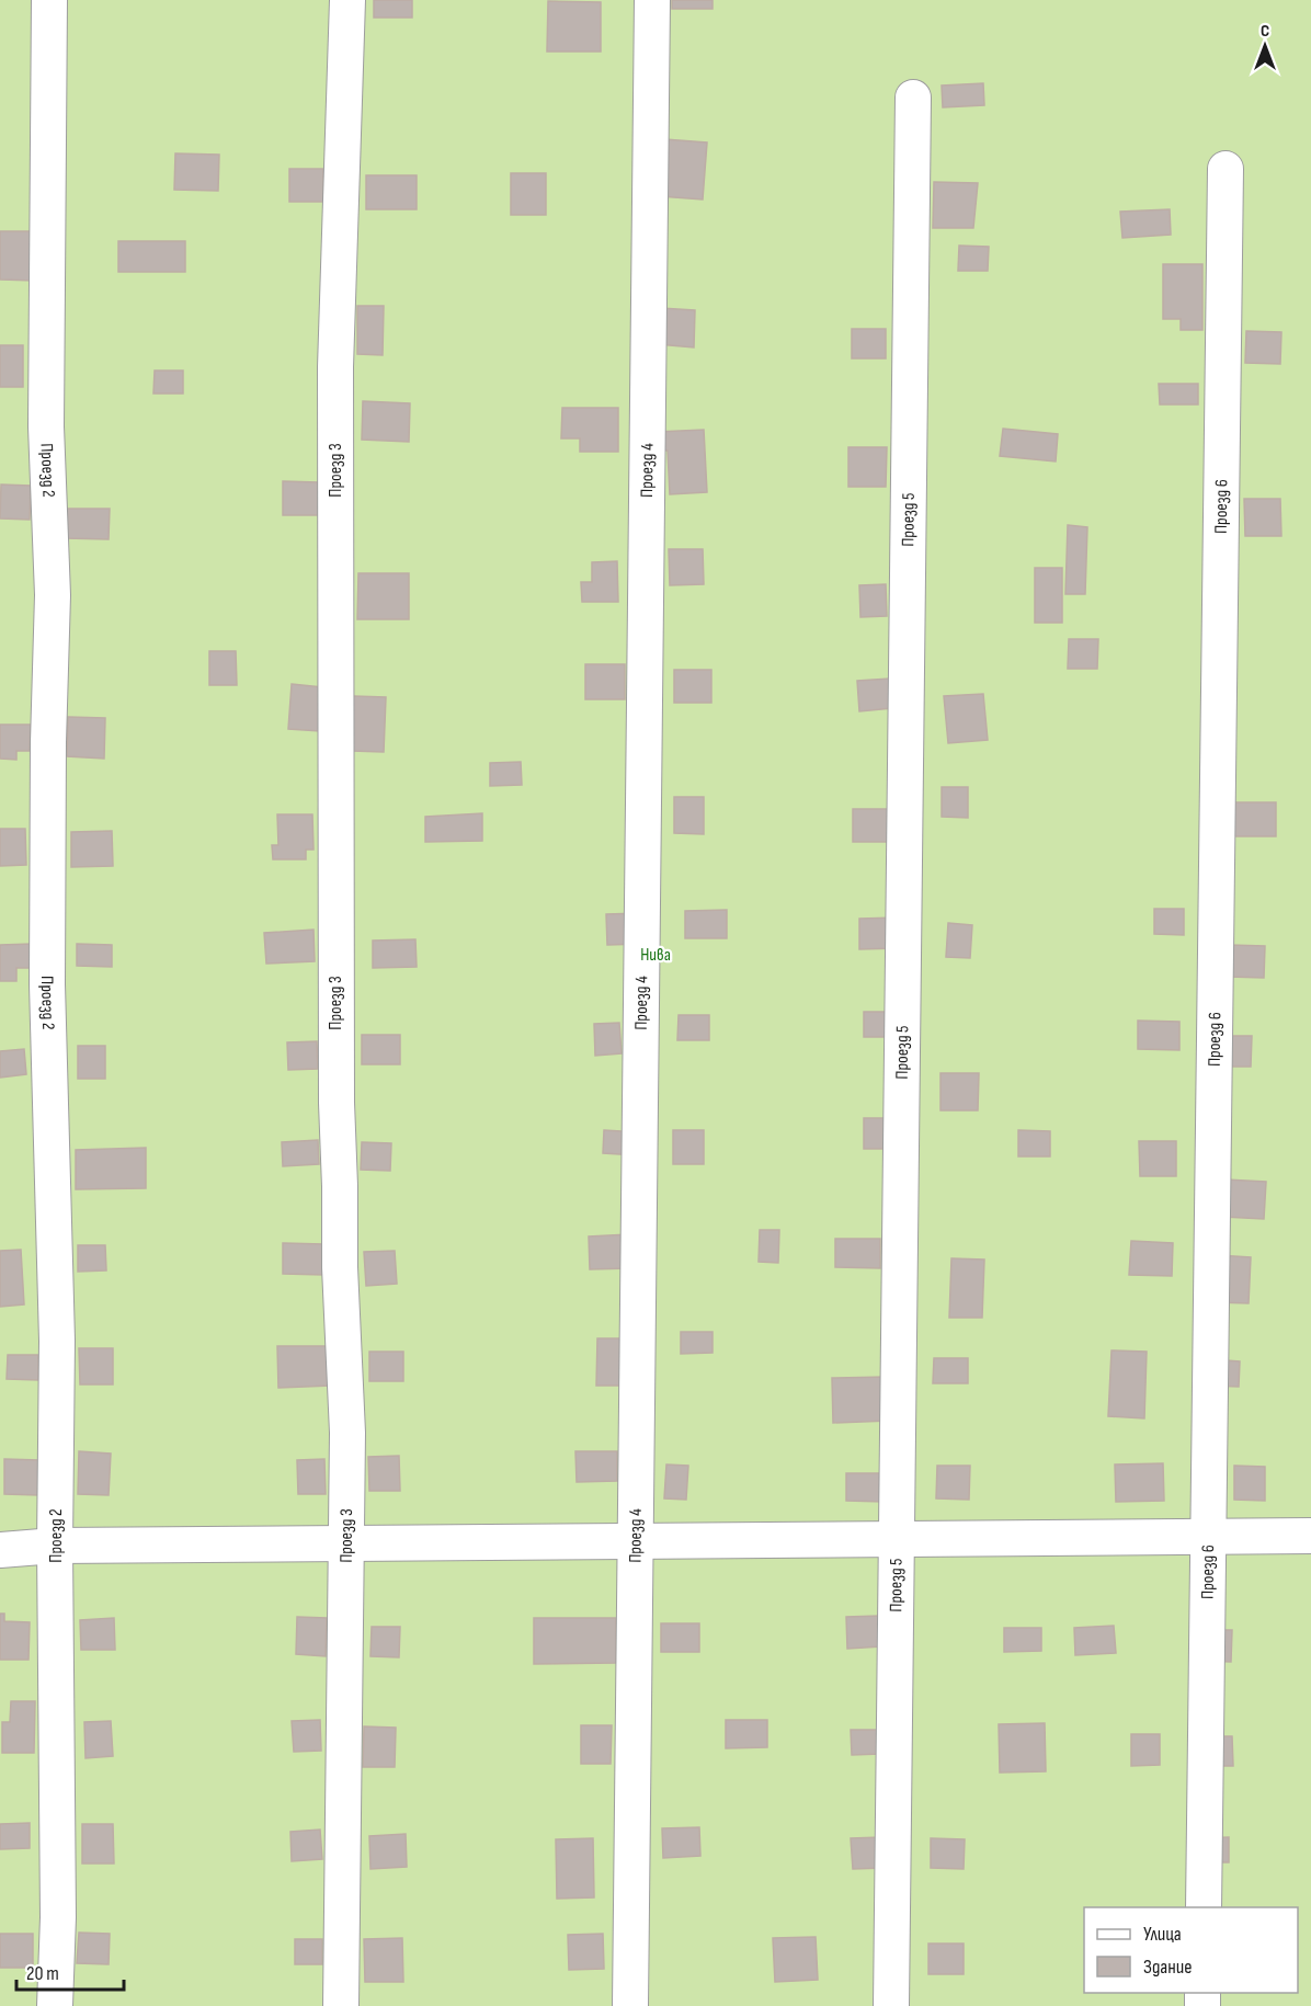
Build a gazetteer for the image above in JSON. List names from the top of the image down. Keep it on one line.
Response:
{"streets":{"street":["Проезд 2","Проезд 3","Проезд 4","Проезд 6","Проезд 5"]},"parks":["Нива"],"legend":["Улица","Здание"],"scale_bar":"20 m","north":"top"}
